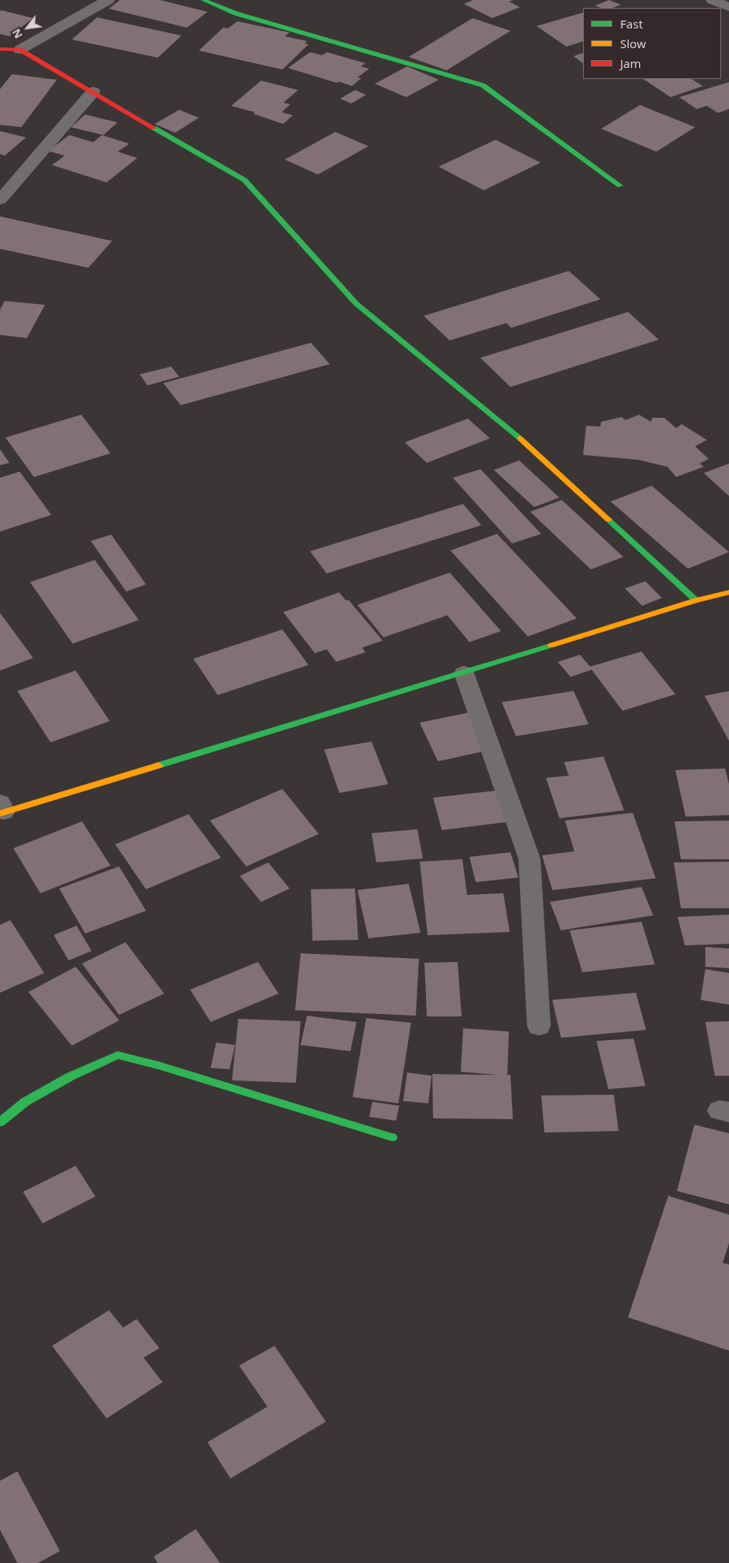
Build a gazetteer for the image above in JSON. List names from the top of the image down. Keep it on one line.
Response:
{"legend":["Fast","Slow","Jam"],"north":"bottom left"}
